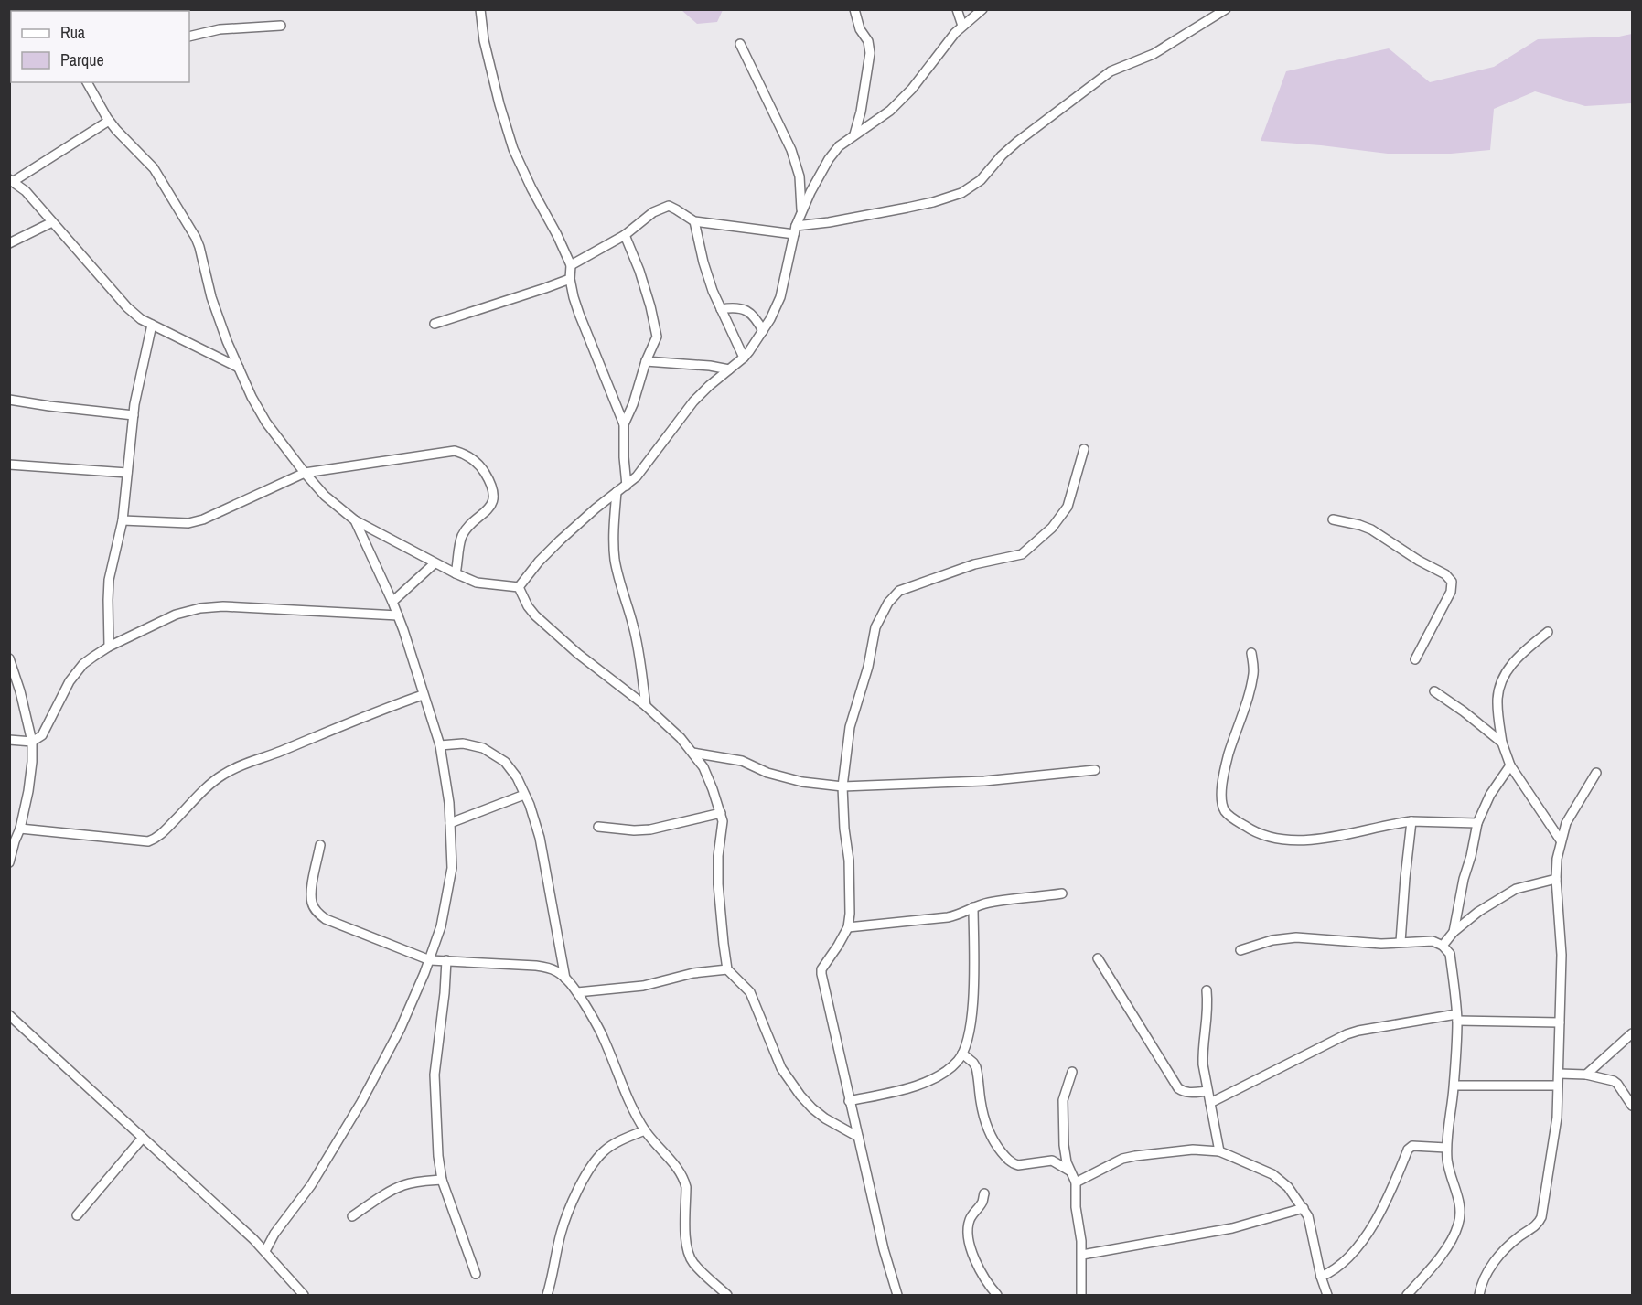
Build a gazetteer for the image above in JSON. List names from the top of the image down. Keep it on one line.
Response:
{"legend":["Rua","Parque"]}
